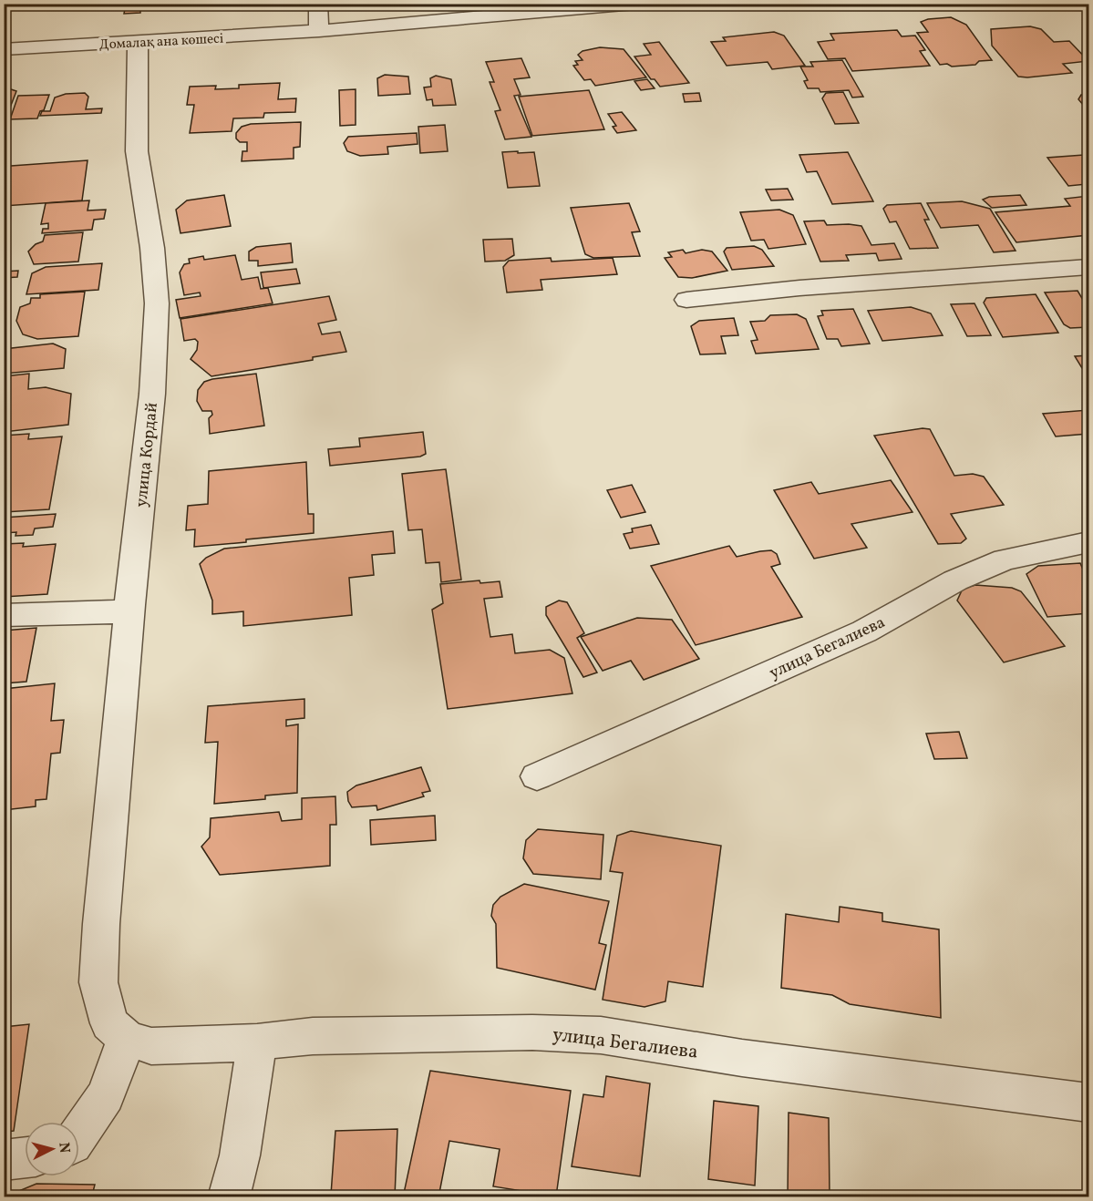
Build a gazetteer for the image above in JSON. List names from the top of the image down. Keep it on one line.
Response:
{"streets":{"street":["Домалақ ана көшесі","улица Кордай","улица Бегалиева"]},"crossings":[["Домалақ ана көшесі","улица Кордай"],["улица Кордай","улица Бегалиева"]],"north":"right"}
